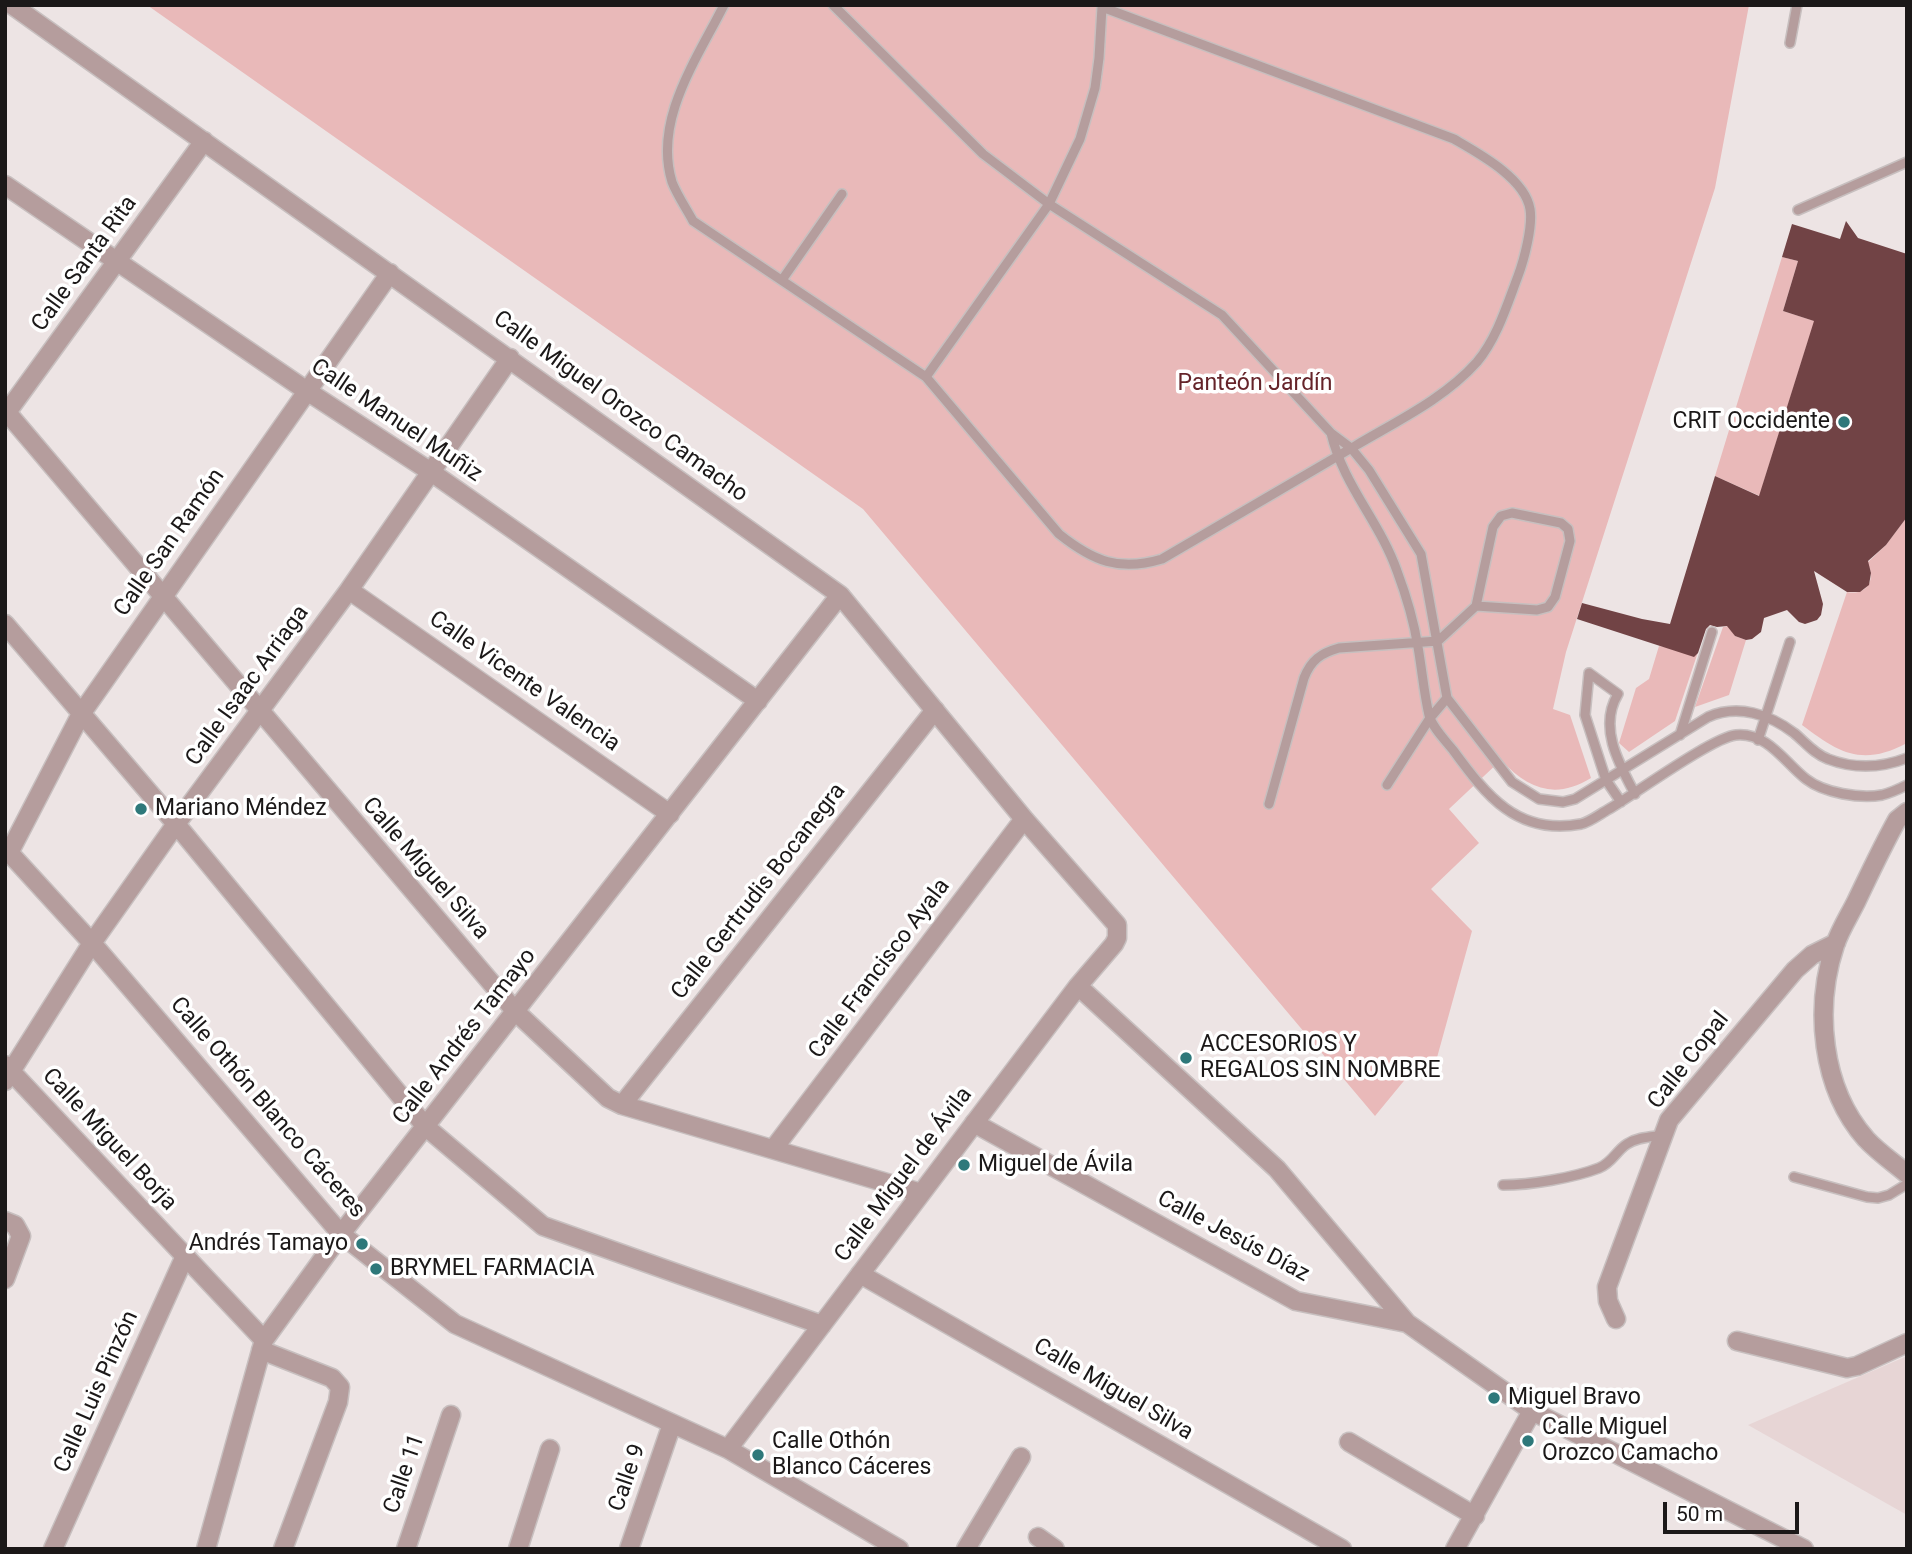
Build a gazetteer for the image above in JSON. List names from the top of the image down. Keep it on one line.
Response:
{"streets":{"street":["Calle Santa Rita","Calle Miguel Orozco Camacho","Calle Manuel Muñiz","Calle San Ramón","Calle Vicente Valencia","Calle Isaac Arriaga","Calle Miguel Silva","Calle Gertrudis Bocanegra","Calle Francisco Ayala","Calle Andrés Tamayo","Calle Copal","Calle Othón Blanco Cáceres","Calle Miguel Borja","Calle Miguel de Ávila","Calle Jesús Díaz","Calle Luis Pinzón","Calle 11","Calle 9"]},"crossings":[["Calle Santa Rita","Calle Miguel Orozco Camacho"],["Calle Santa Rita","Calle Manuel Muñiz"],["Calle Santa Rita","Calle Miguel Silva"],["Calle Miguel Orozco Camacho","Calle San Ramón"],["Calle Miguel Orozco Camacho","Calle Isaac Arriaga"],["Calle Miguel Orozco Camacho","Calle Gertrudis Bocanegra"],["Calle Miguel Orozco Camacho","Calle Francisco Ayala"],["Calle Miguel Orozco Camacho","Calle Andrés Tamayo"],["Calle Miguel Orozco Camacho","Calle Miguel de Ávila"],["Calle Manuel Muñiz","Calle San Ramón"],["Calle Manuel Muñiz","Calle Isaac Arriaga"],["Calle Manuel Muñiz","Calle Andrés Tamayo"],["Calle San Ramón","Calle Miguel Silva"],["Calle San Ramón","Calle Othón Blanco Cáceres"],["Calle Vicente Valencia","Calle Isaac Arriaga"],["Calle Vicente Valencia","Calle Andrés Tamayo"],["Calle Isaac Arriaga","Calle Miguel Silva"],["Calle Isaac Arriaga","Calle Othón Blanco Cáceres"],["Calle Isaac Arriaga","Calle Miguel Borja"],["Calle Miguel Silva","Calle Gertrudis Bocanegra"],["Calle Miguel Silva","Calle Francisco Ayala"],["Calle Miguel Silva","Calle Andrés Tamayo"],["Calle Miguel Silva","Calle Miguel de Ávila"],["Calle Andrés Tamayo","Calle Othón Blanco Cáceres"],["Calle Andrés Tamayo","Calle Miguel Borja"],["Calle Othón Blanco Cáceres","Calle Miguel de Ávila"],["Calle Othón Blanco Cáceres","Calle 9"],["Calle Miguel Borja","Calle Luis Pinzón"],["Calle Miguel de Ávila","Calle Jesús Díaz"]],"parks":["Panteón Jardín"],"places":["CRIT Occidente","Mariano Méndez","ACCESORIOS Y REGALOS SIN NOMBRE","Miguel de Ávila","Andrés Tamayo","BRYMEL FARMACIA","Miguel Bravo","Calle Miguel Orozco Camacho","Calle Othón Blanco Cáceres"],"scale_bar":"50 m"}
